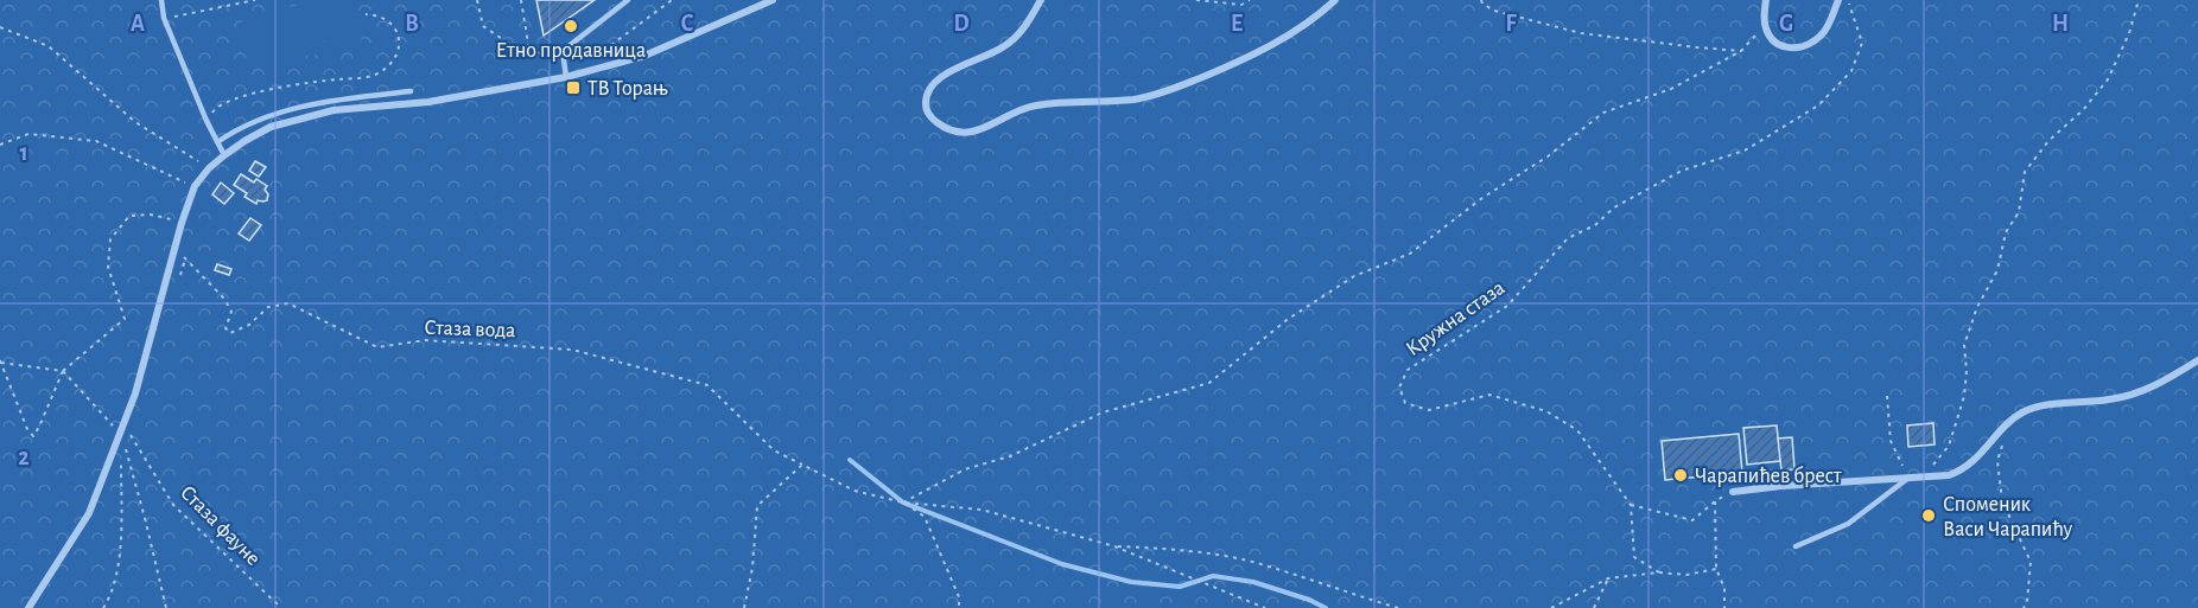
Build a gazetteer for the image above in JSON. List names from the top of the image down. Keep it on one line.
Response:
{"streets":{"path":["Кружна стаза","Стаза вода","Стаза фауне"]},"places":{"other":["Етно продавница","Чарапићев брест","Споменик Васи Чарапићу"],"transit":["ТВ Торањ"]},"grid":{"columns":["A","B","C","D","E","F","G","H"],"rows":["1","2"]}}
